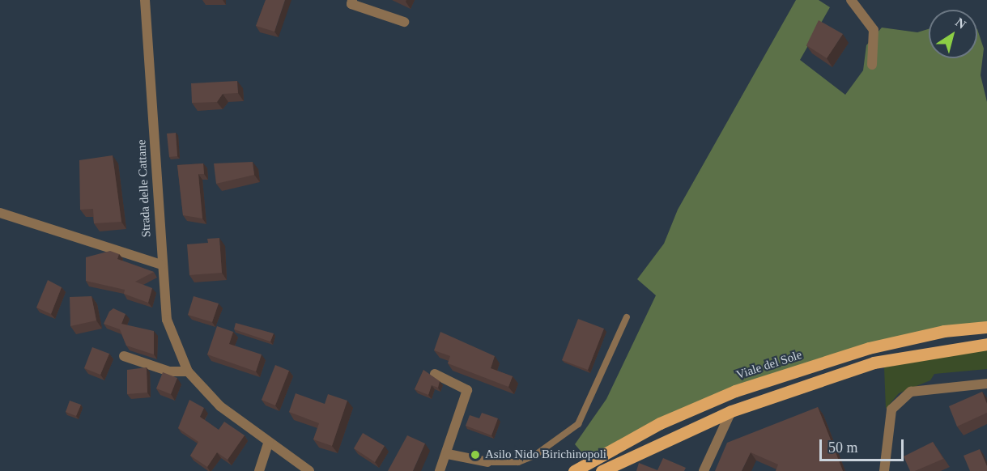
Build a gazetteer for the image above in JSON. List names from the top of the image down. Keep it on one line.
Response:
{"streets":{"main road":["Viale del Sole"],"street":["Strada delle Cattane"]},"places":["Asilo Nido Birichinopoli"],"scale_bar":"50 m","north":"top right"}
